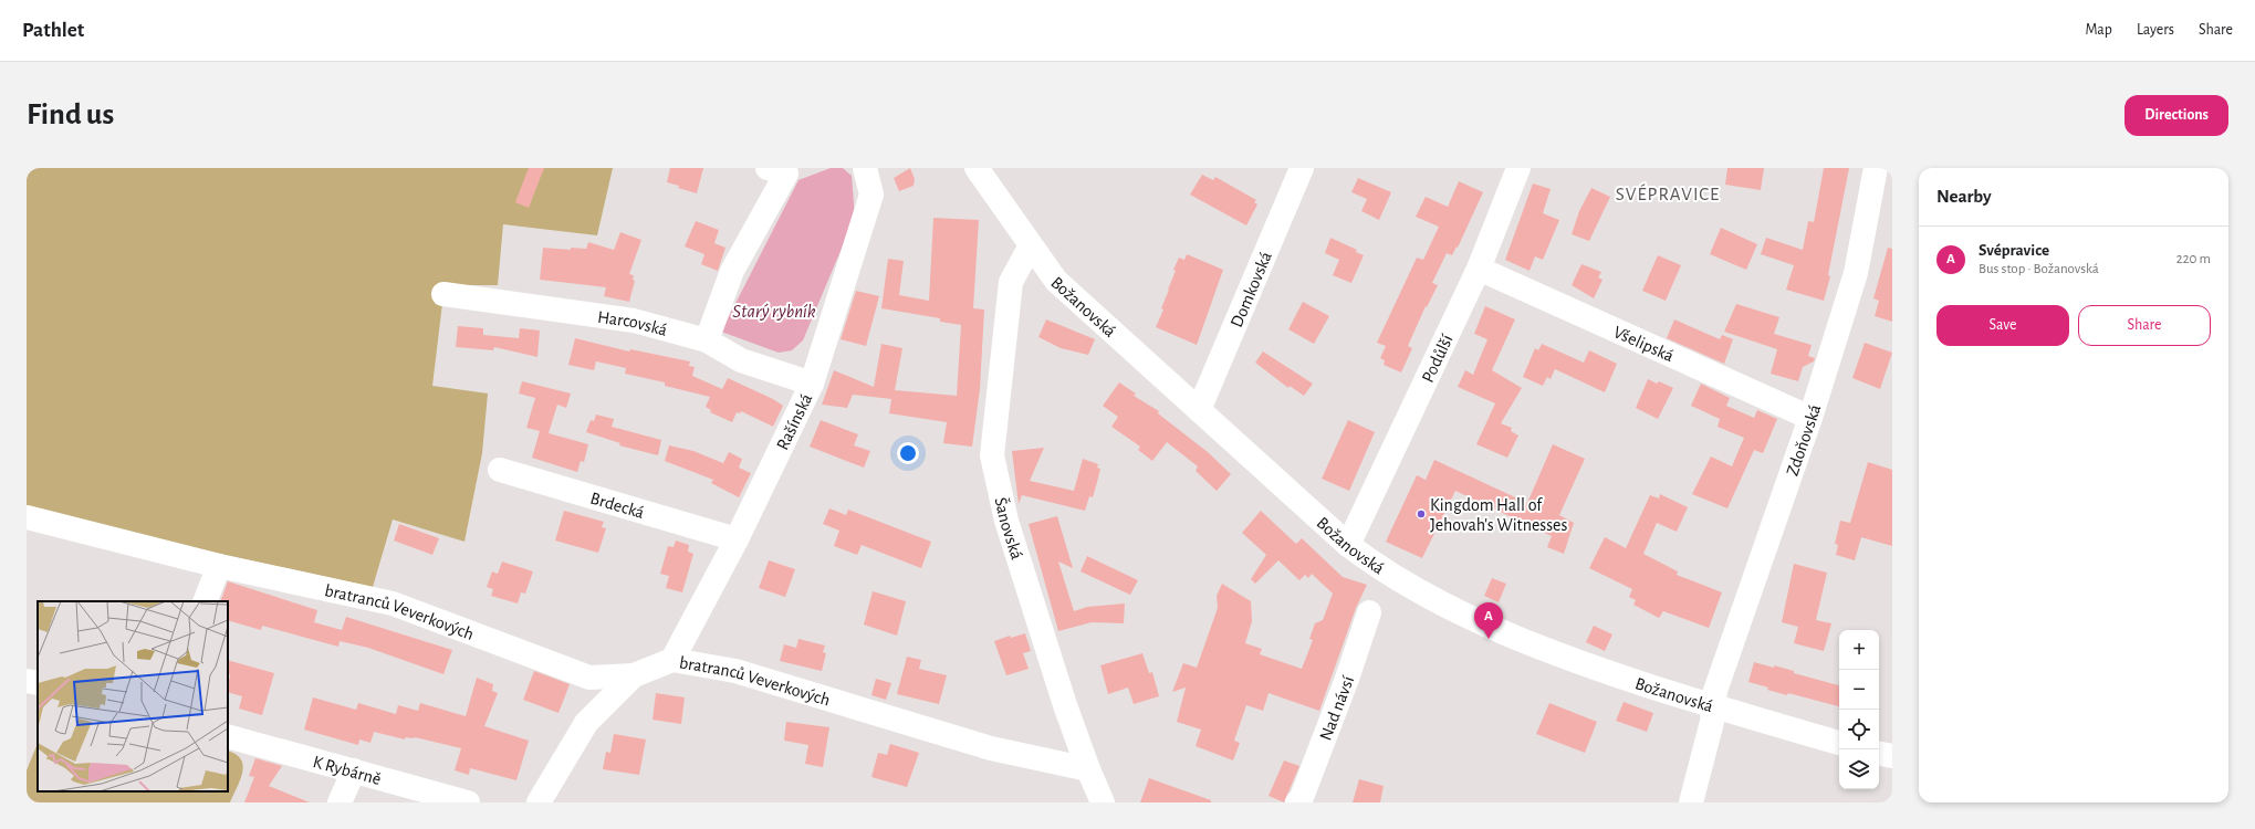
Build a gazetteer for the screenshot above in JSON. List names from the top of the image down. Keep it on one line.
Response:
{"streets":{"street":["Domkovská","Božanovská","Harcovská","Všelipská","Podůlší","Rašínská","Zdoňovská","Brdecká","Šanovská","bratranců Veverkových","Nad návsí","K Rybárně"]},"crossings":[["Domkovská","Božanovská"],["Božanovská","Podůlší"],["Božanovská","Zdoňovská"],["Božanovská","Šanovská"],["Harcovská","Rašínská"],["Všelipská","Podůlší"],["Všelipská","Zdoňovská"],["Rašínská","Brdecká"],["Rašínská","bratranců Veverkových"],["Šanovská","bratranců Veverkových"]],"districts":["SVÉPRAVICE"],"water":["Starý rybník"],"places":["Kingdom Hall of Jehovah's Witnesses"],"page":{"header":"Pathlet","nav":["Map","Layers","Share"],"buttons":["Directions",["Save","Share"]],"title":"Find us","heading":"Nearby","list":[{"mark":"A","name":"Svépravice","note":"Bus stop · Božanovská","value":"220 m"}],"pins":"A","map_buttons":["+","−"]}}
